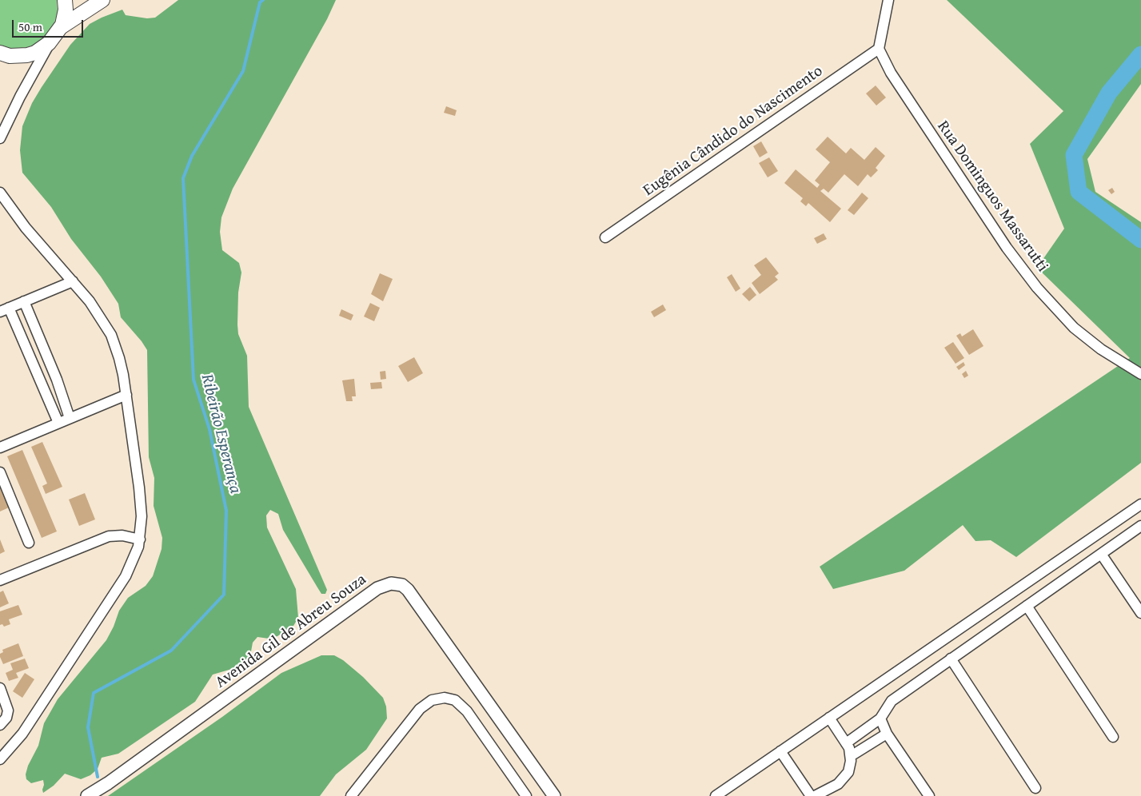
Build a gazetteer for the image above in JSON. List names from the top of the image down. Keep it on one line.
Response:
{"streets":{"street":["Eugênia Cândido do Nascimento","Rua Dominguos Massarutti","Avenida Gil de Abreu Souza"]},"crossings":[["Eugênia Cândido do Nascimento","Rua Dominguos Massarutti"]],"water":["Ribeirão Esperança"],"scale_bar":"50 m"}
